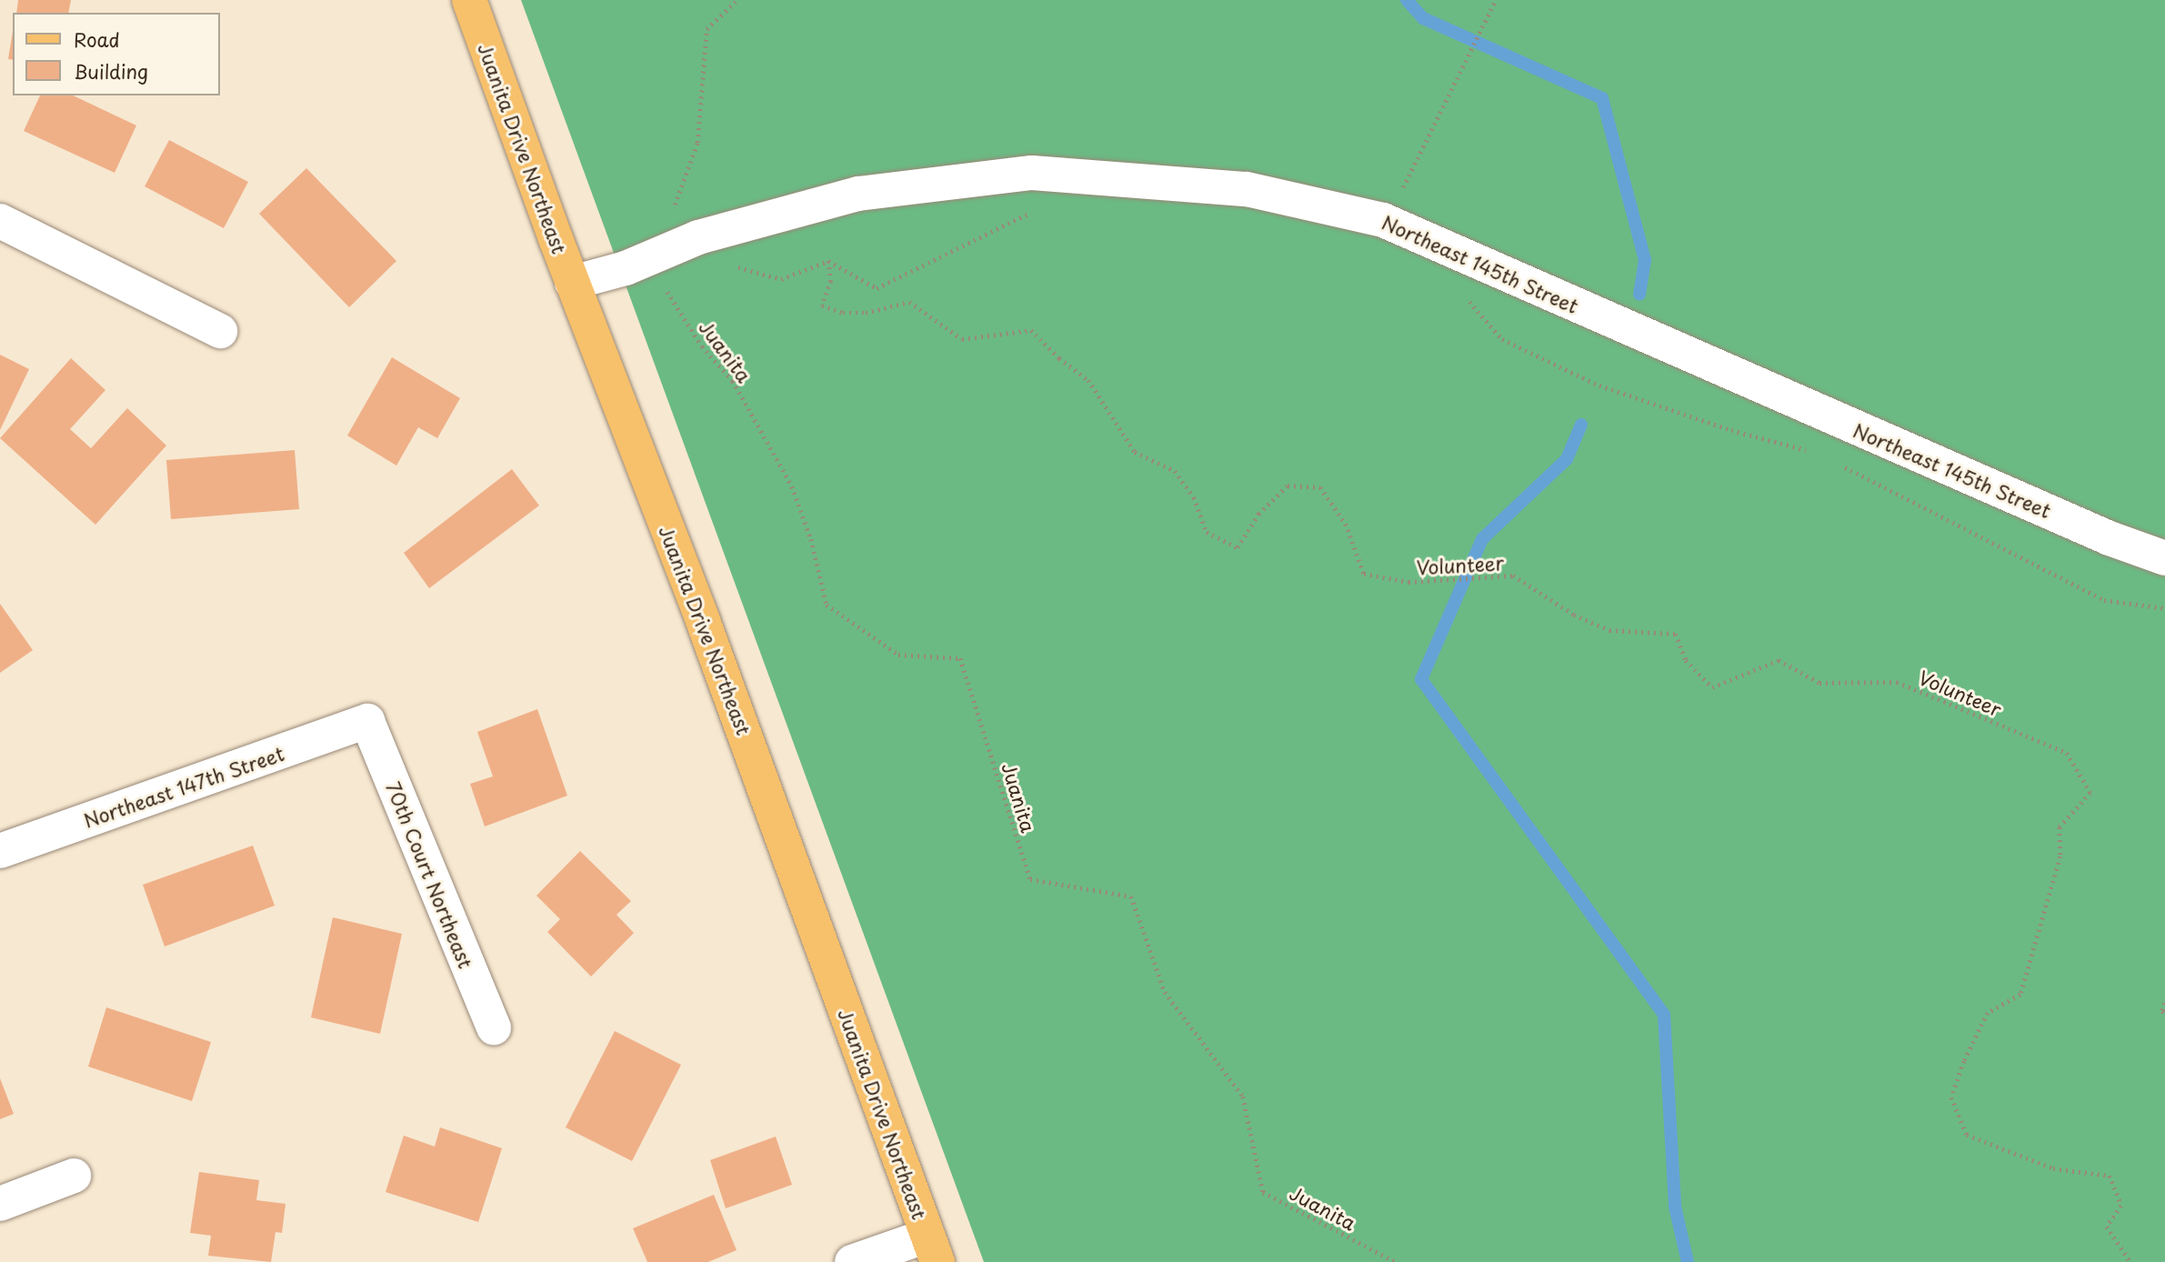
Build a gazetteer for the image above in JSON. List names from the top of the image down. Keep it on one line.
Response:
{"streets":{"main road":["Juanita Drive Northeast"],"street":["Northeast 145th Street","Northeast 147th Street","70th Court Northeast"],"path":["Juanita","Volunteer"]},"crossings":[["Juanita Drive Northeast","Northeast 145th Street"],["Northeast 147th Street","70th Court Northeast"]],"legend":["Road","Building"]}
